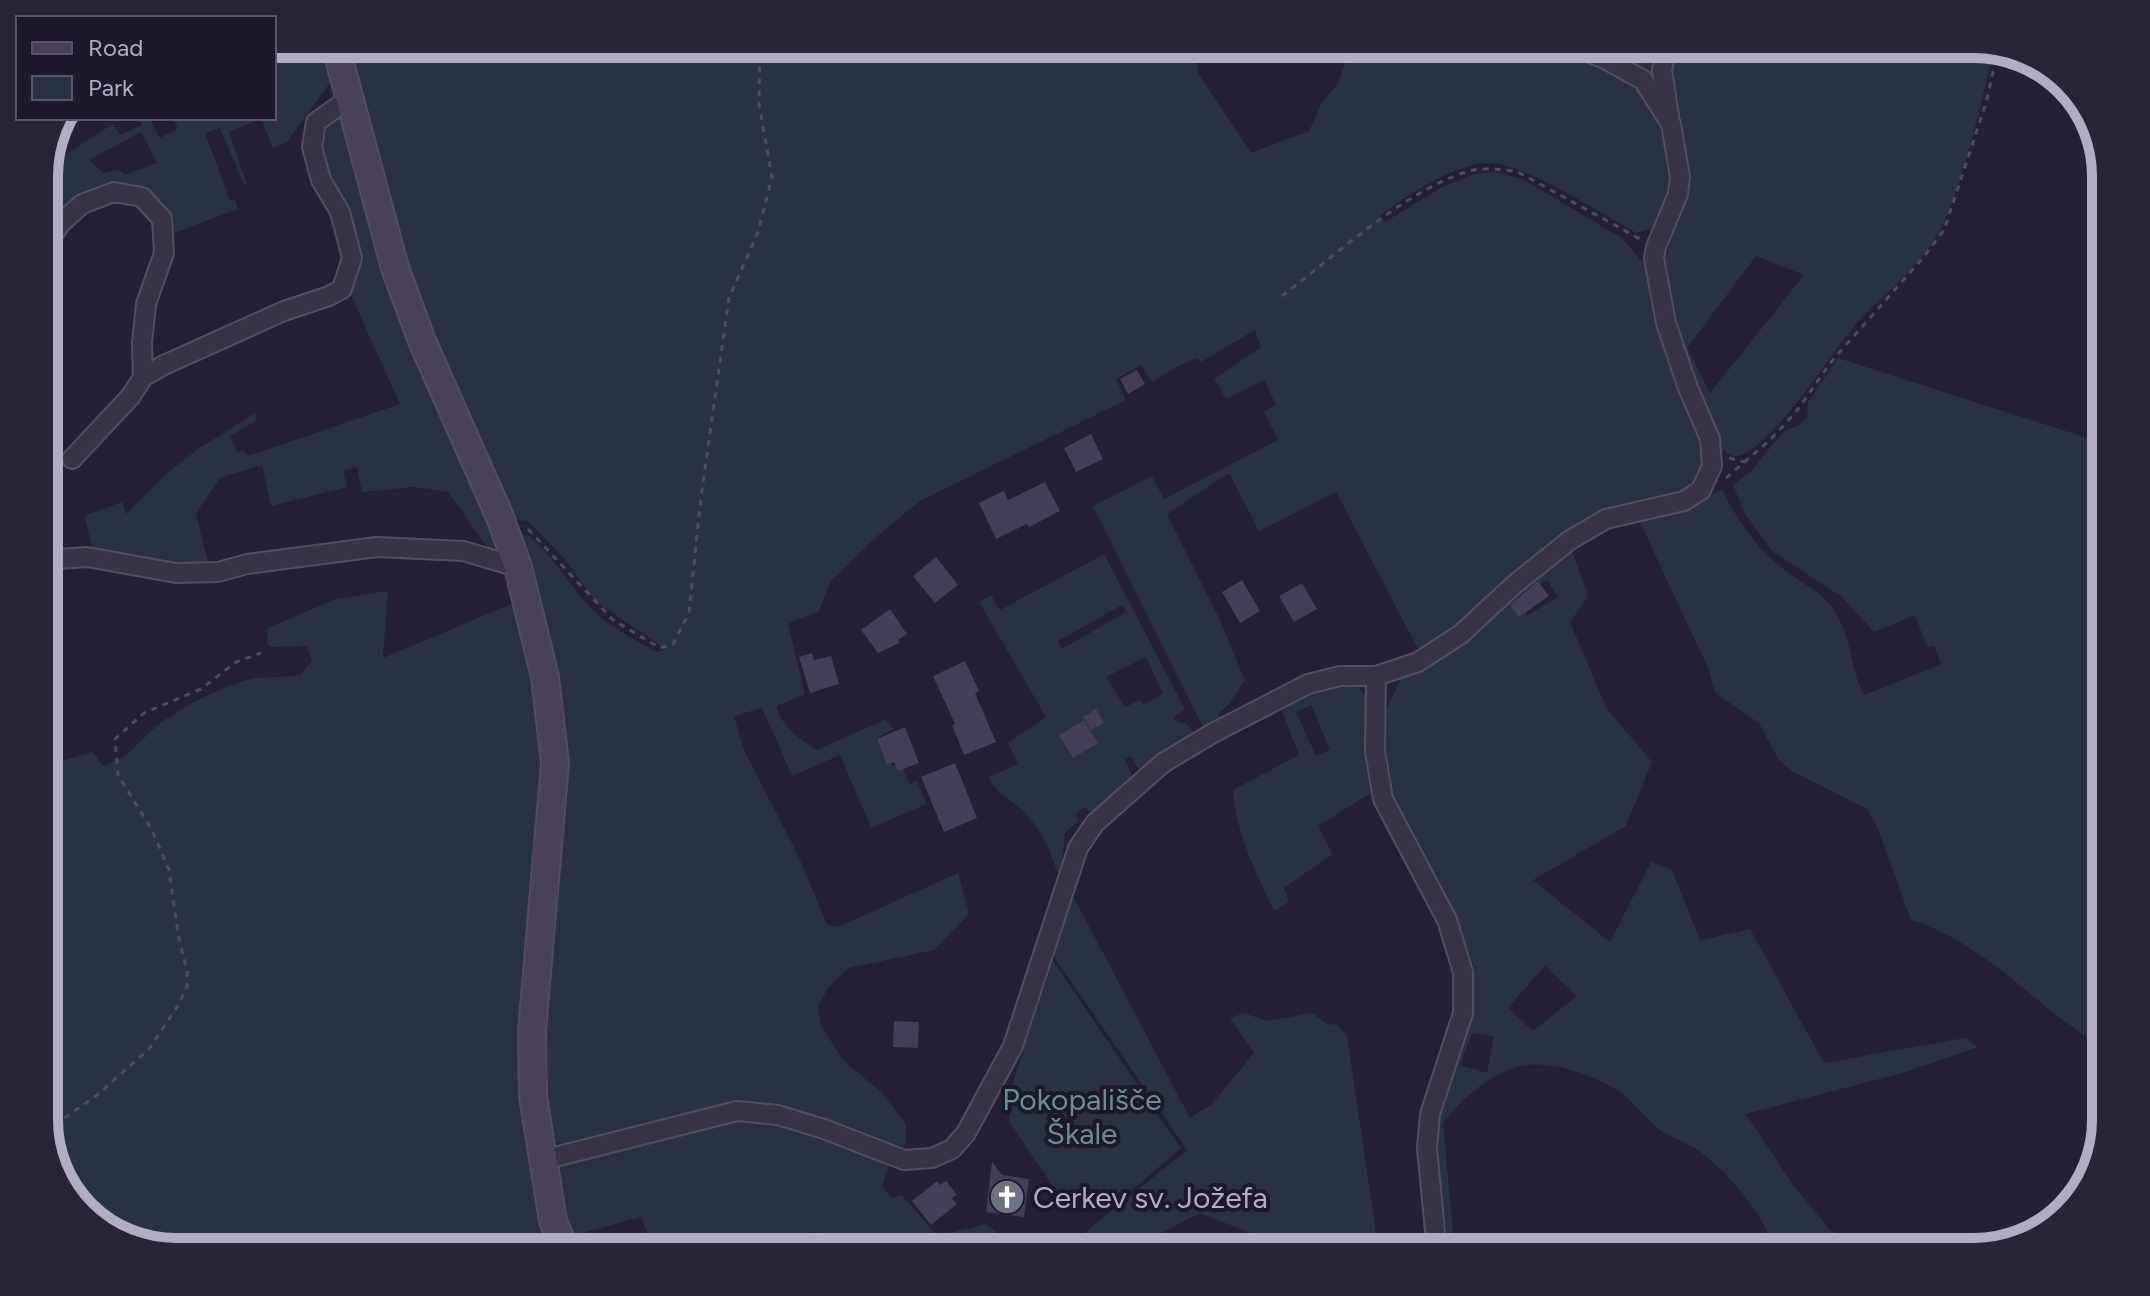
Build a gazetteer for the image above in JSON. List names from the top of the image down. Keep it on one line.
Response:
{"parks":["Pokopališče Škale"],"places":{"church":["Cerkev sv. Jožefa"]},"legend":["Road","Park"]}
